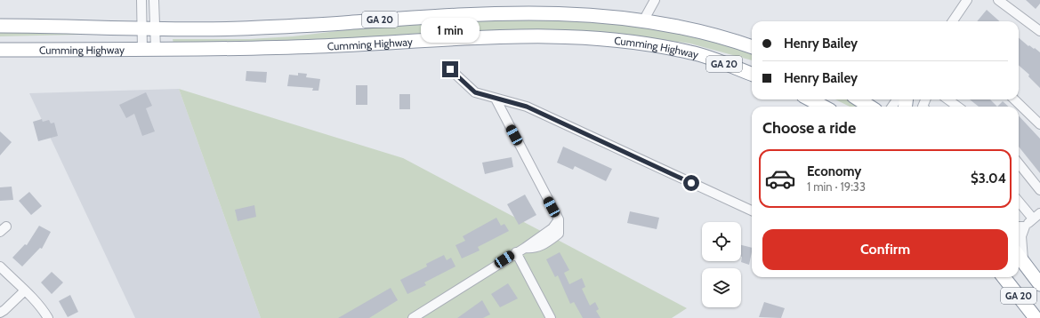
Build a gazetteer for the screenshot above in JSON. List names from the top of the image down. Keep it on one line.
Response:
{"streets":{"highway":["GA 20","Cumming Highway"]},"page":{"bubble":"1 min","banner":["Henry Bailey","Henry Bailey"],"heading":"Choose a ride","list":[{"name":"Economy","note":"1 min · 19:33","value":"$3.04"}],"buttons":"Confirm"}}
